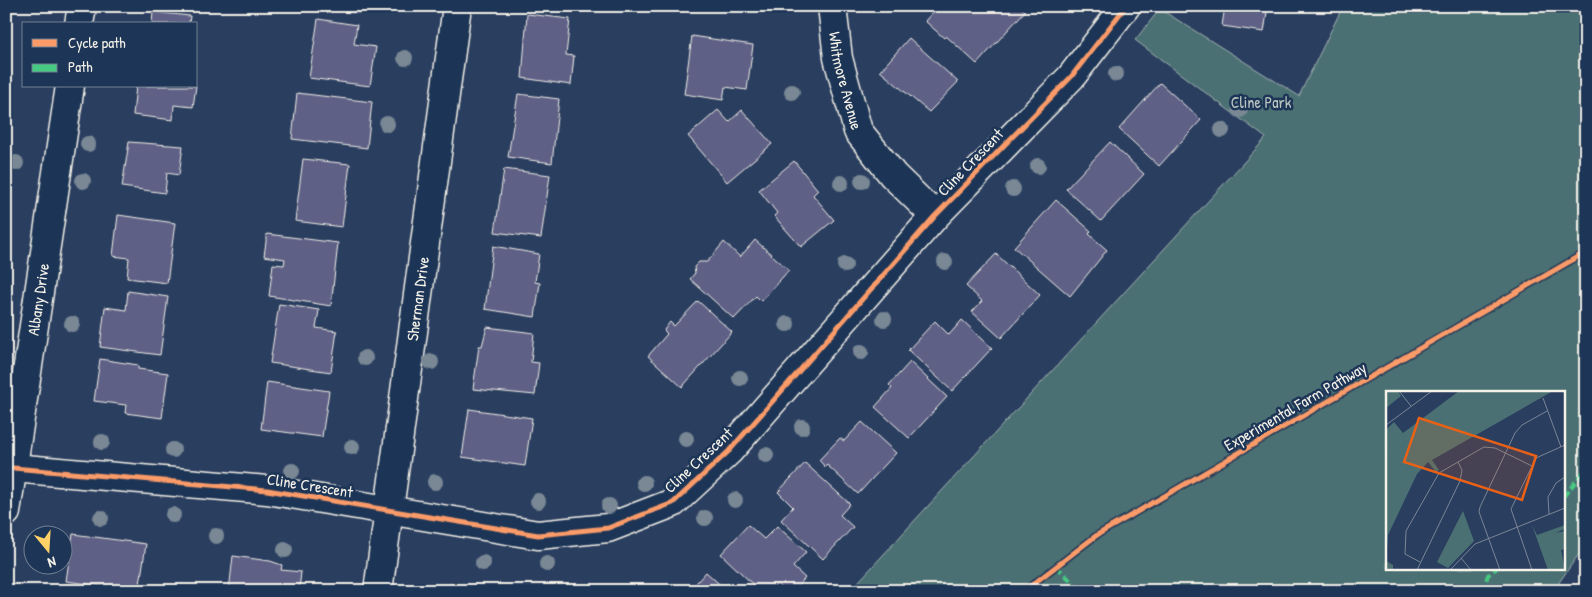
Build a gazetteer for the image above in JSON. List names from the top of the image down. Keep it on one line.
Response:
{"streets":{"street":["Whitmore Avenue","Cline Crescent","Sherman Drive","Albany Drive"],"cycle path":["Experimental Farm Pathway"]},"crossings":[["Whitmore Avenue","Cline Crescent"],["Cline Crescent","Sherman Drive"],["Cline Crescent","Albany Drive"]],"parks":["Cline Park"],"legend":["Cycle path","Path"],"north":"bottom"}
